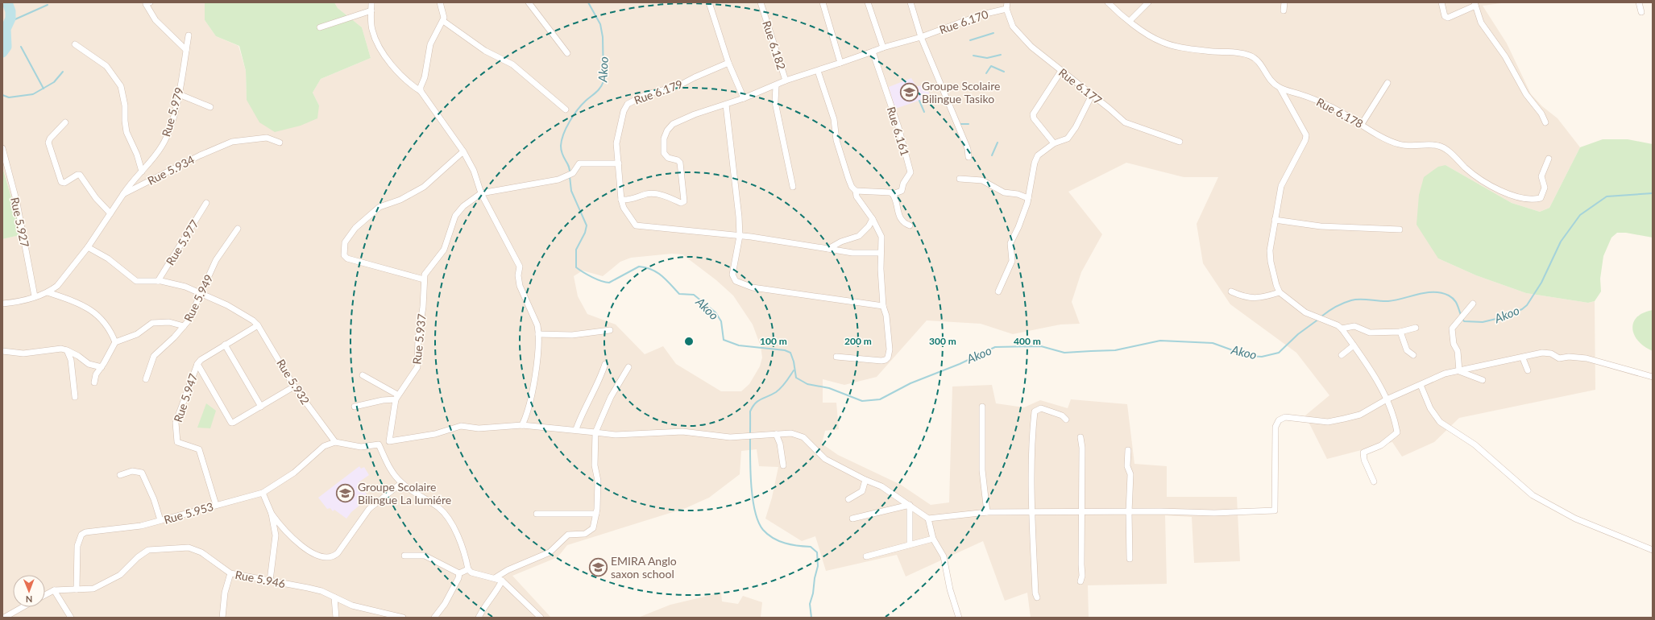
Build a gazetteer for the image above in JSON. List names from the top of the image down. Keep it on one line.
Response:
{"streets":{"street":["Rue 6.170","Rue 6.182","Rue 6.177","Rue 6.179","Rue 5.979","Rue 6.178","Rue 6.161","Rue 5.934","Rue 5.927","Rue 5.977","Rue 5.949","Rue 5.937","Rue 5.932","Rue 5.947","Rue 5.953","Rue 5.946"]},"crossings":[["Rue 6.170","Rue 6.177"],["Rue 6.182","Rue 6.179"],["Rue 5.979","Rue 5.934"],["Rue 5.934","Rue 5.932"],["Rue 5.977","Rue 5.932"],["Rue 5.949","Rue 5.932"],["Rue 5.932","Rue 5.947"],["Rue 5.932","Rue 5.953"],["Rue 5.947","Rue 5.953"],["Rue 5.953","Rue 5.946"]],"water":["Akoo"],"places":{"school or university":["Groupe Scolaire Bilingue Tasiko","Groupe Scolaire Bilingue La lumiére","EMIRA Anglo saxon school"]},"north":"bottom","rings":["100 m","200 m","300 m","400 m"]}
